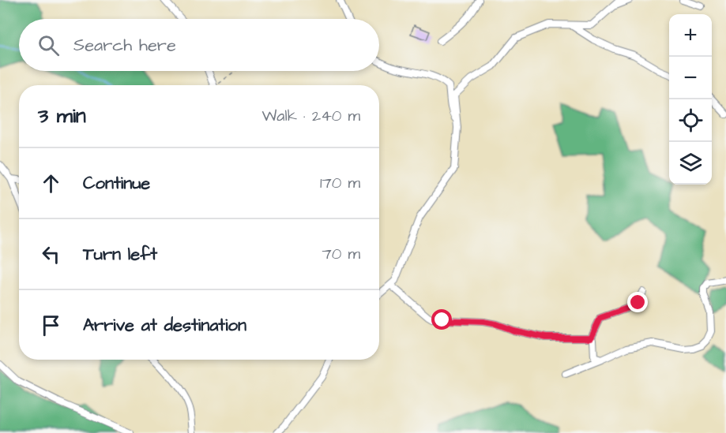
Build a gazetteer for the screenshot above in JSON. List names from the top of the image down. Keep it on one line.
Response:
{"page":{"map_buttons":["+","−"],"search":"Search here","heading":["3 min","Walk · 240 m"],"list":[["Continue","170 m"],["Turn left","70 m"],"Arrive at destination"]}}
